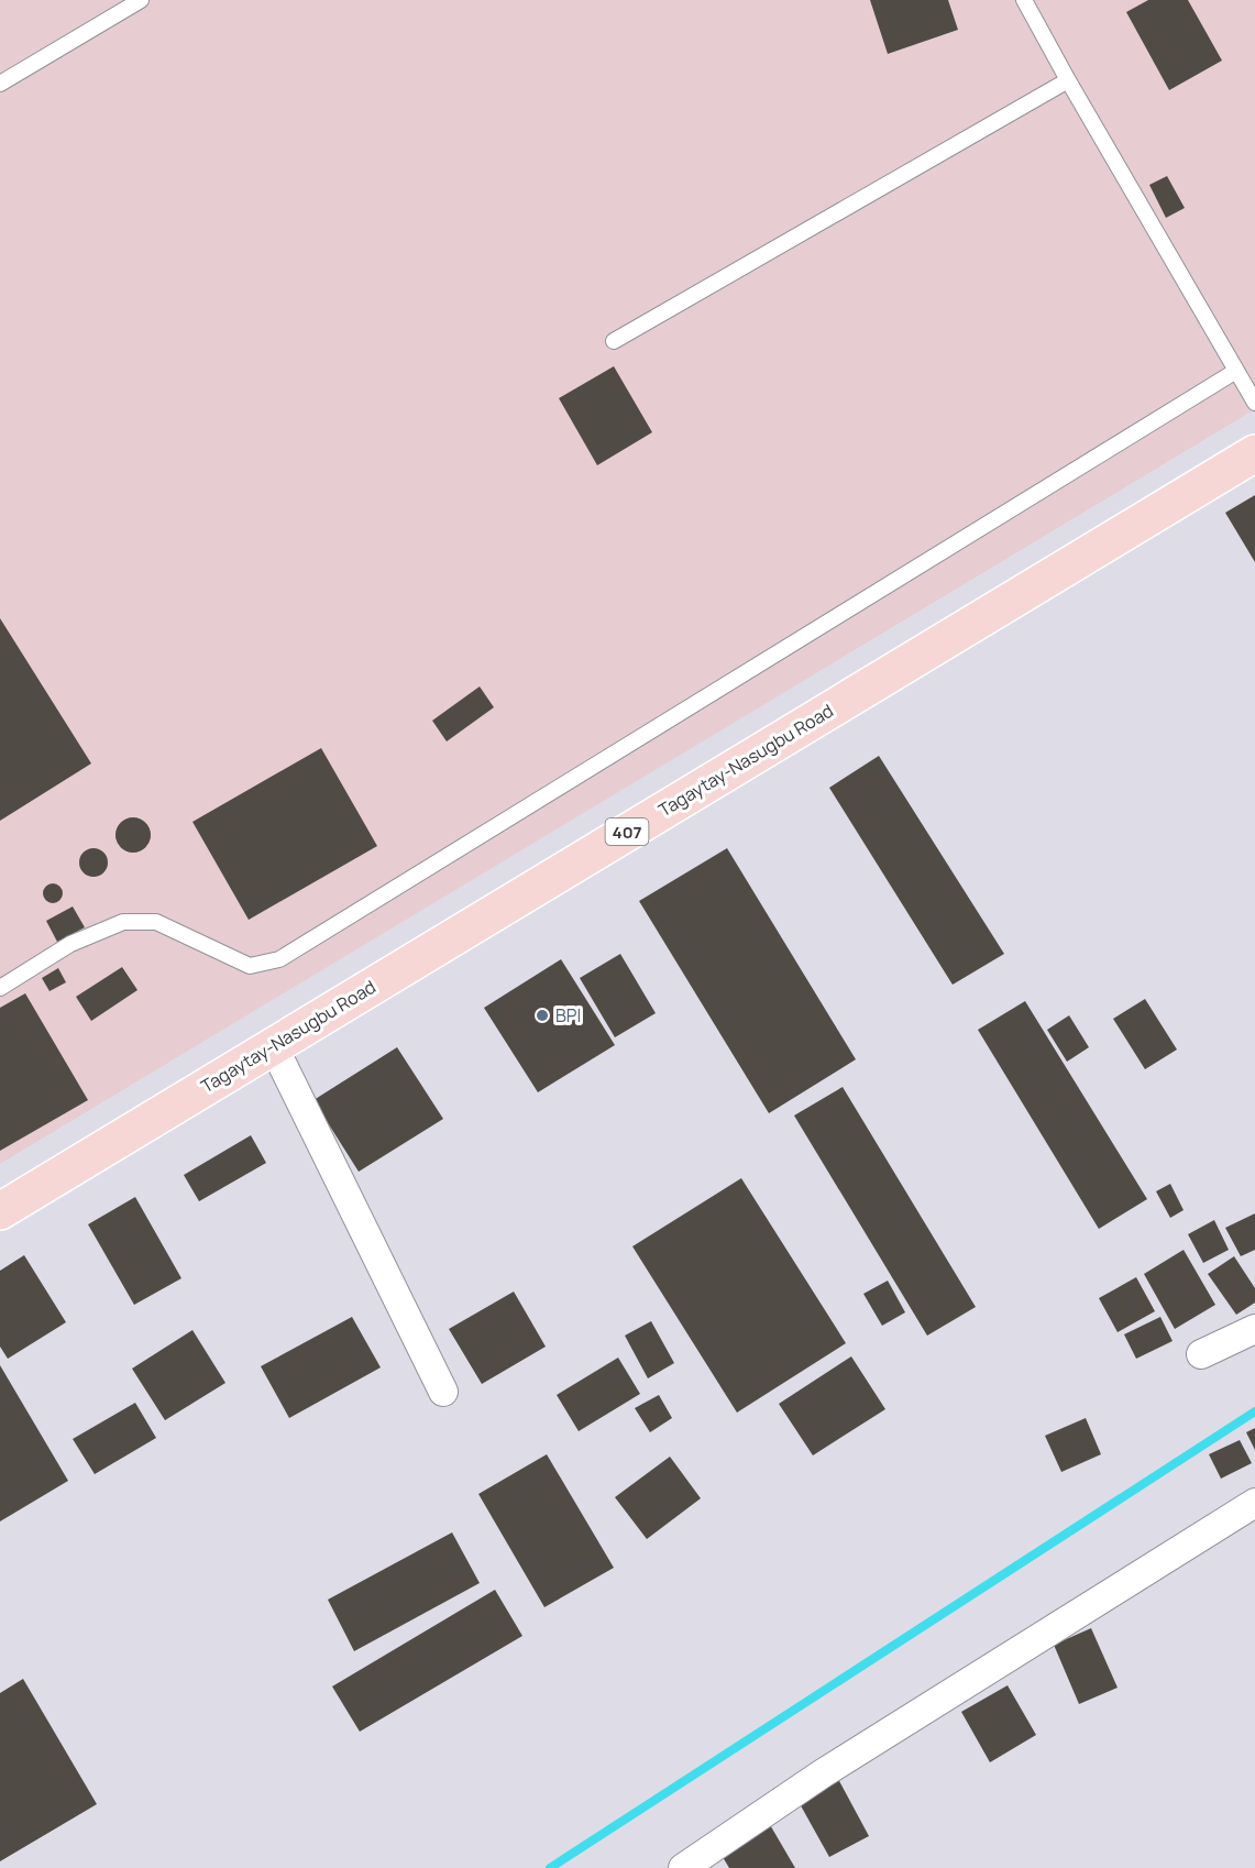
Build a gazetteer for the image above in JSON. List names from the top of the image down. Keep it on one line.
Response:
{"streets":{"main road":["Tagaytay-Nasugbu Road","407"]},"places":["BPI"]}
